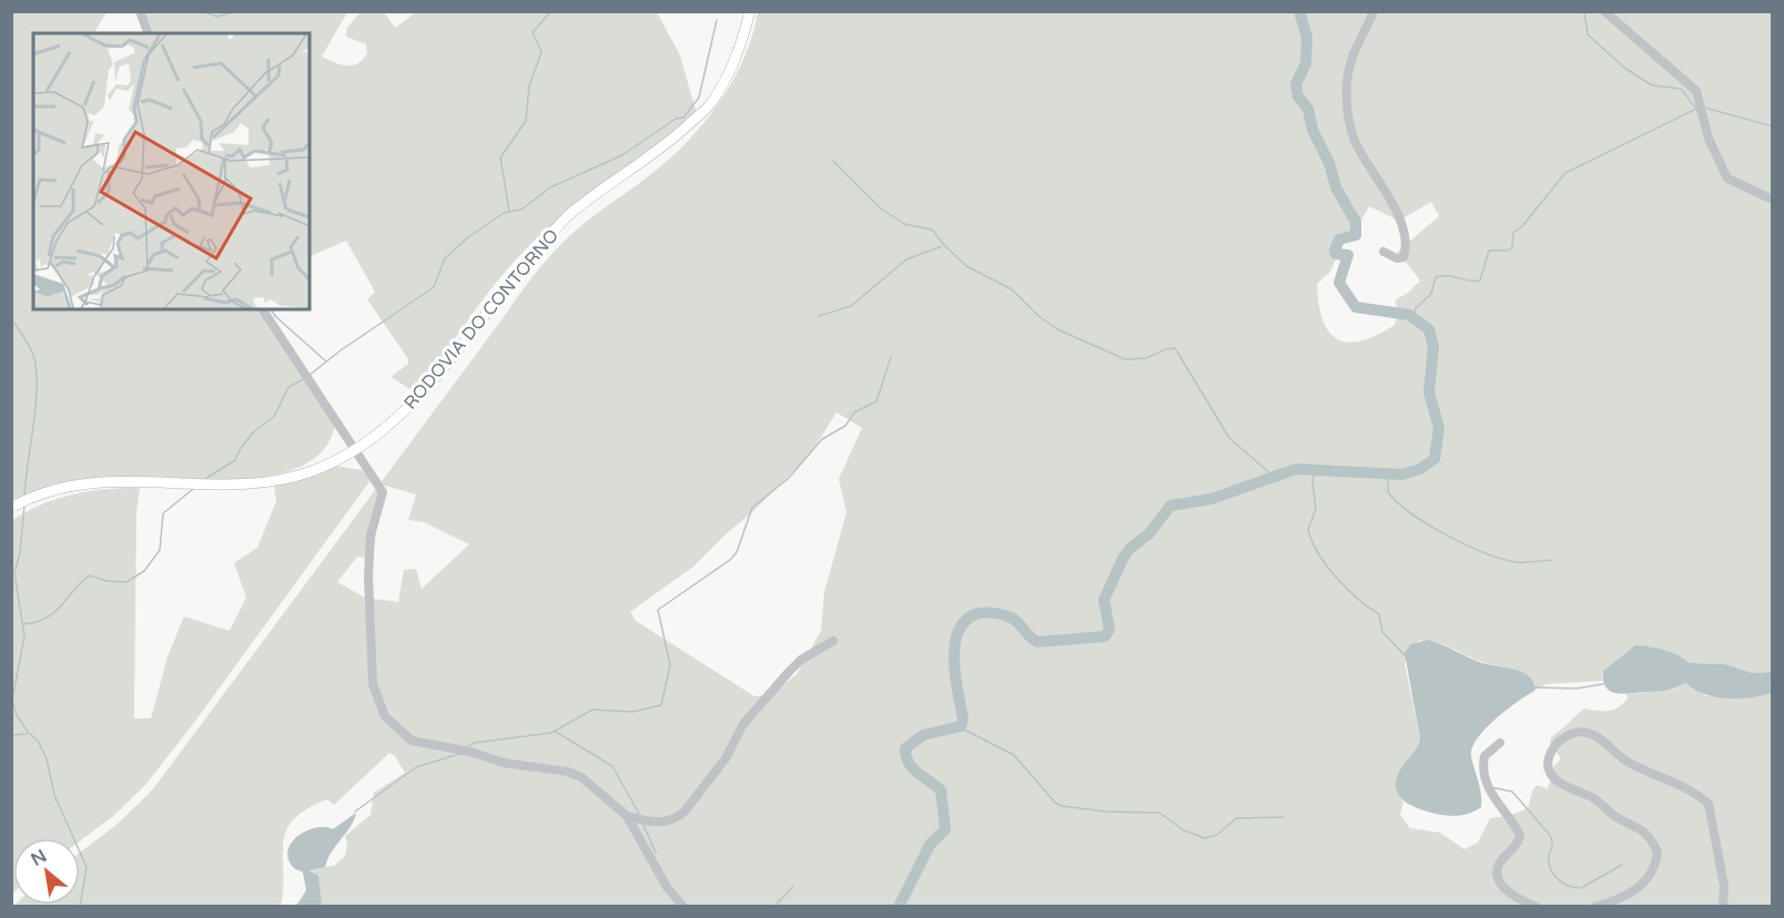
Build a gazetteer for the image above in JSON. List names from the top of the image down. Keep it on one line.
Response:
{"streets":{"main road":["RODOVIA DO CONTORNO"]},"north":"top left"}
